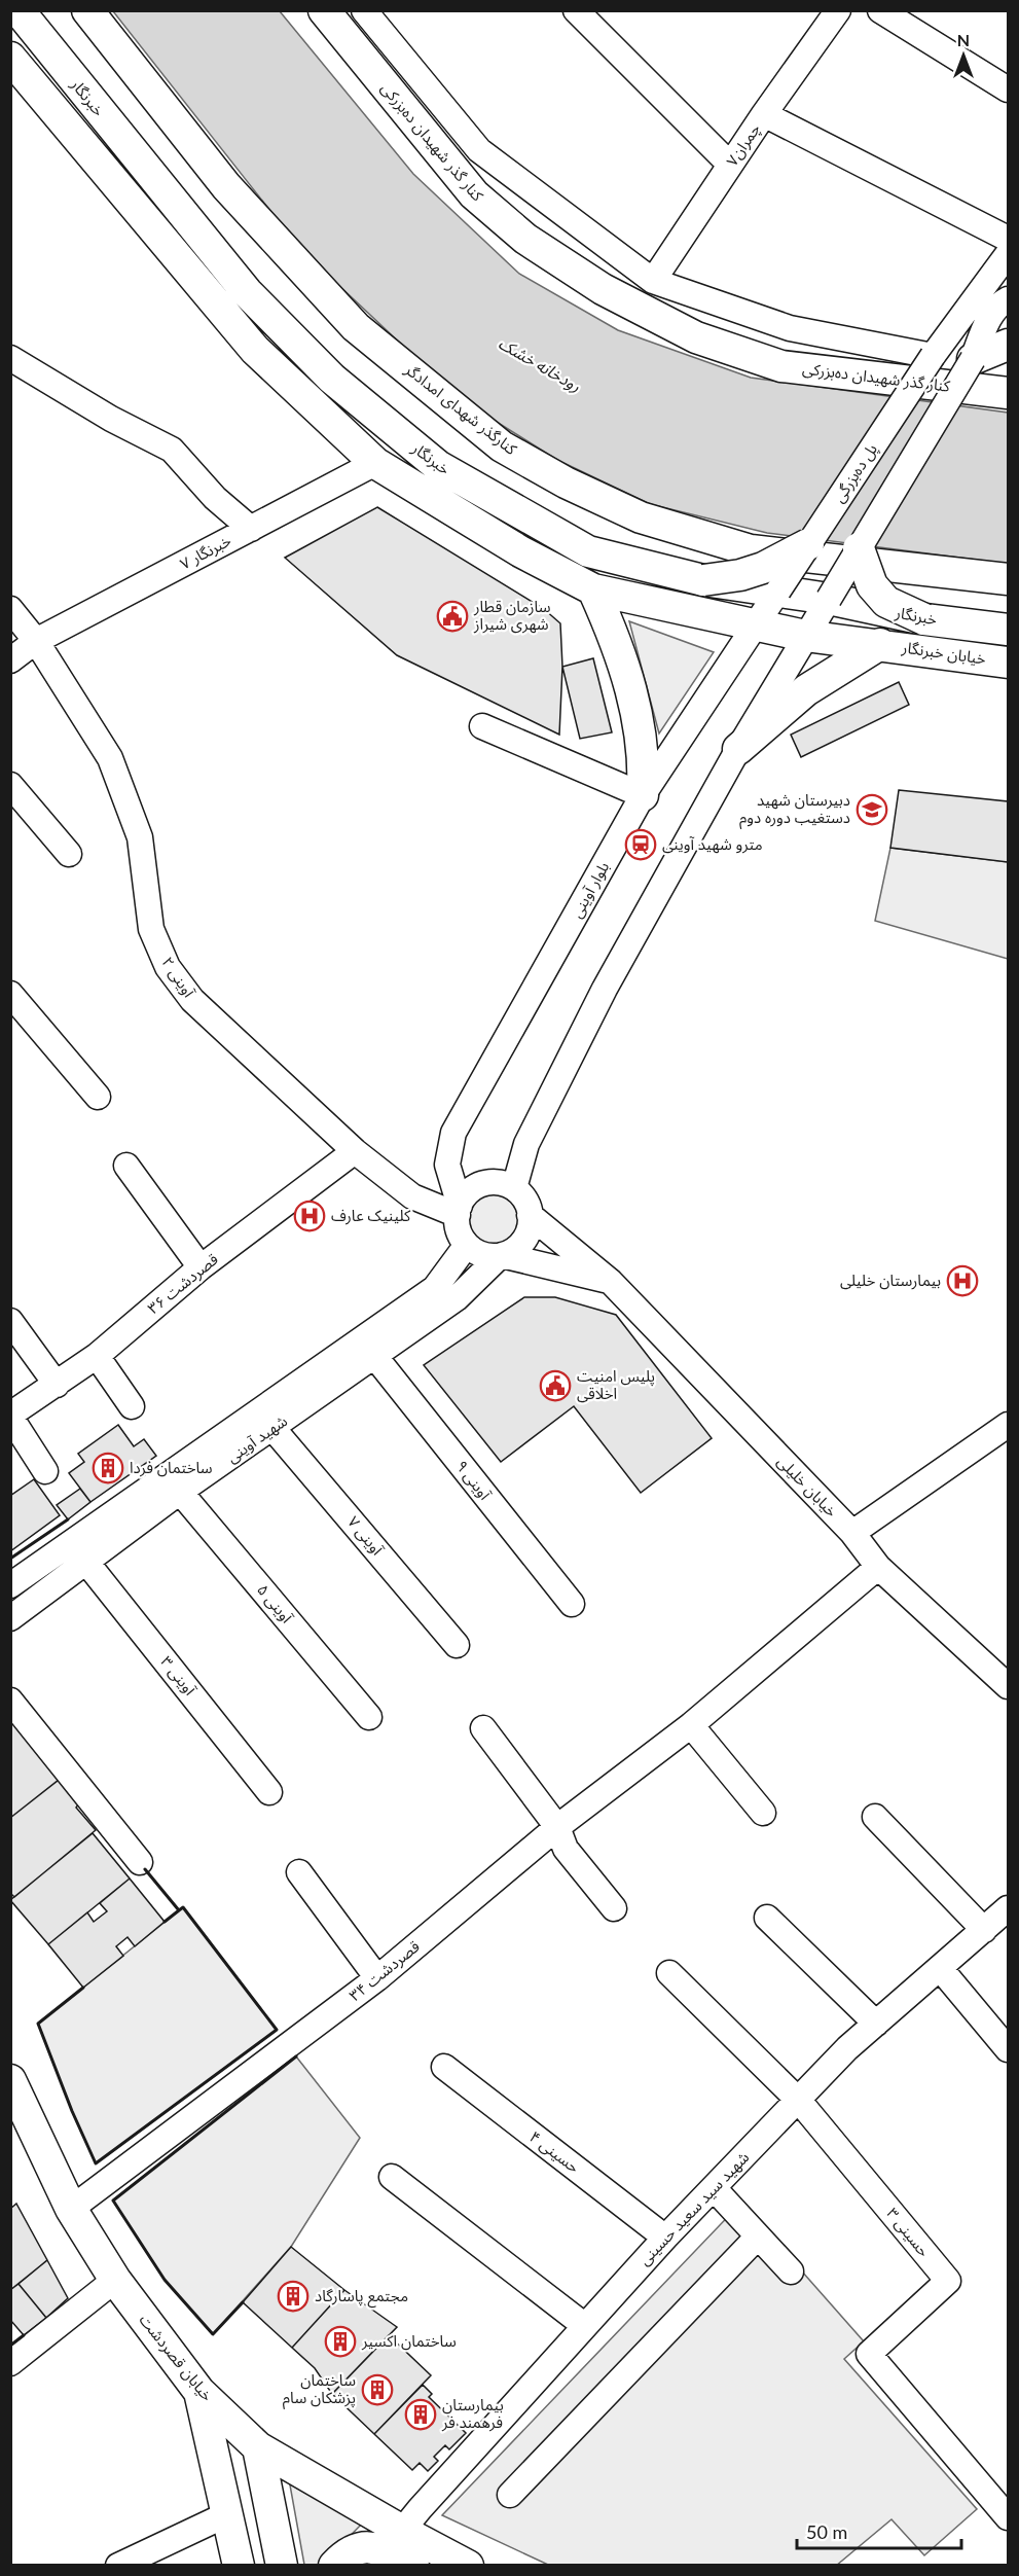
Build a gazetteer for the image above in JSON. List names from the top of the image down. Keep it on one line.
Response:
{"streets":{"main road":["خبرنگار","کنار گذر شهیدان ده‌بزرکی","کنارگذر شهدای امدادگر","خیابان خبرنگار","خیابان قصردشت"],"street":["چمران۷","پل ده‌بزرگی","۷ خبرنگار","بلوار آوینی","۲ آوینی","۳۶ قصردشت","شهید آوینی","۹ آوینی","خیابان خلیلی","۷ آوینی","۵ آوینی","۳ آوینی","قصردشت ۳۴","۴ حسینی","شهید سید سعید حسینی","۳ حسینی"]},"crossings":[["خبرنگار","پل ده‌بزرگی"],["خبرنگار","۷ خبرنگار"],["خبرنگار","خیابان خبرنگار"],["خبرنگار","بلوار آوینی"],["پل ده‌بزرگی","بلوار آوینی"],["۷ خبرنگار","۲ آوینی"],["بلوار آوینی","۲ آوینی"],["بلوار آوینی","شهید آوینی"],["بلوار آوینی","خیابان خلیلی"],["۲ آوینی","۳۶ قصردشت"],["۲ آوینی","شهید آوینی"],["۲ آوینی","خیابان خلیلی"],["شهید آوینی","۹ آوینی"],["شهید آوینی","خیابان خلیلی"],["شهید آوینی","۷ آوینی"],["شهید آوینی","۵ آوینی"],["شهید آوینی","۳ آوینی"],["خیابان خلیلی","قصردشت ۳۴"],["قصردشت ۳۴","خیابان قصردشت"],["۴ حسینی","شهید سید سعید حسینی"],["شهید سید سعید حسینی","۳ حسینی"],["شهید سید سعید حسینی","خیابان قصردشت"]],"water":["رودخانه خشک"],"places":{"public building":["سازمان قطار شهری شیراز","پلیس امنیت اخلاقی"],"school or university":["دبیرستان شهید دستغیب دوره دوم"],"station":["مترو شهید آوینی"],"hospital":["کلینیک عارف","بیمارستان خلیلی"],"building":["ساختمان فردا","مجتمع پاسارگاد","ساختمان اکسیر","ساختمان پزشکان سام","بیمارستان فرهمند فر"]},"scale_bar":"50 m","north":"top"}
